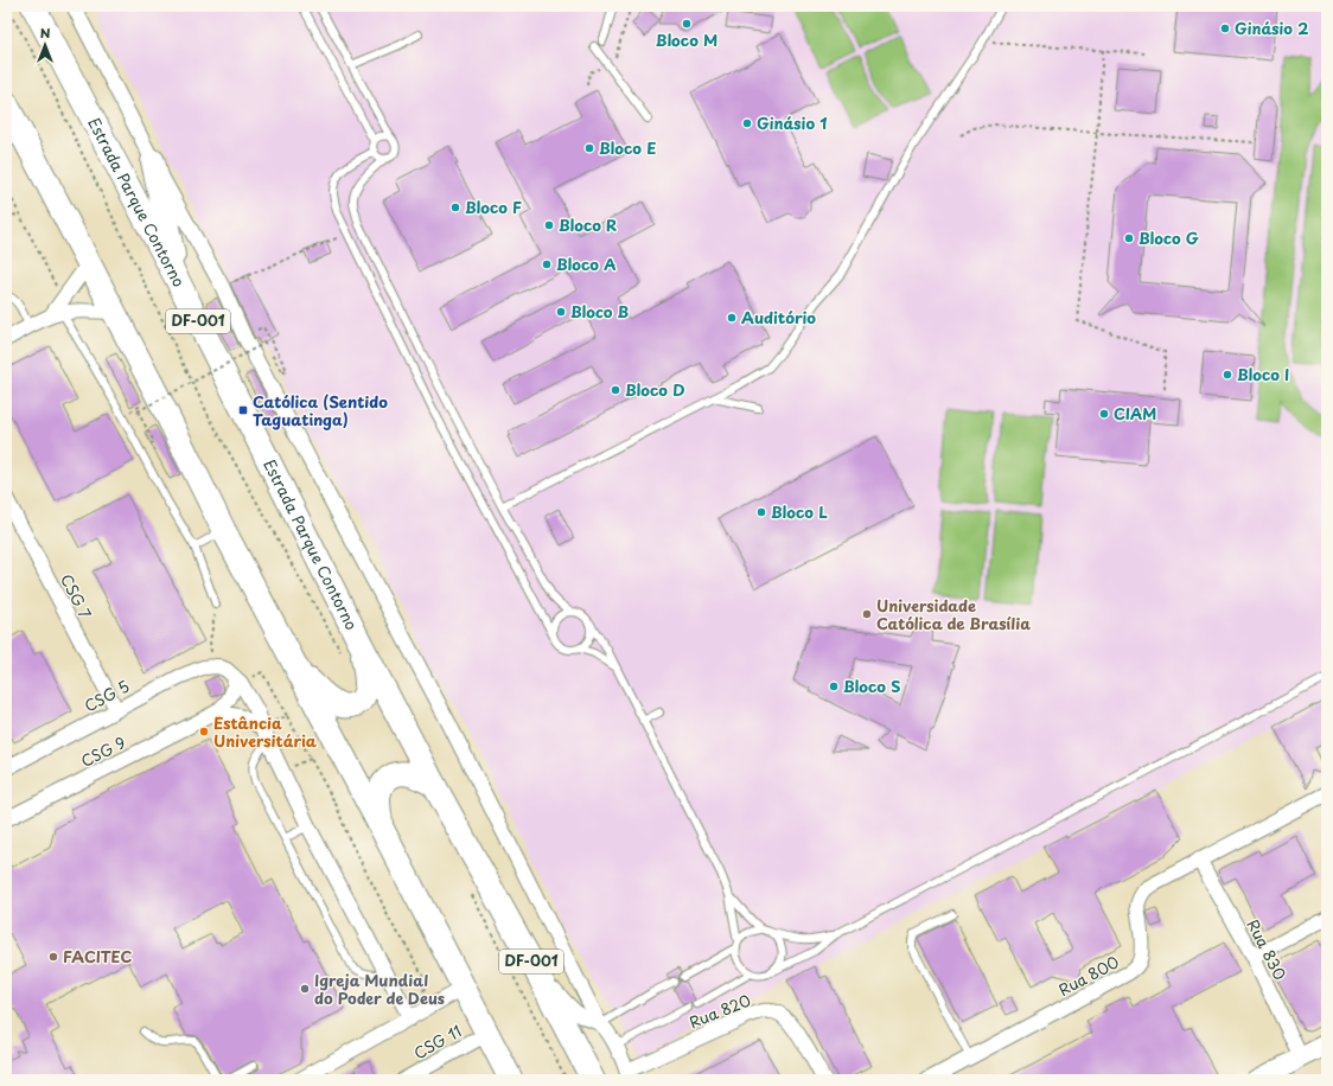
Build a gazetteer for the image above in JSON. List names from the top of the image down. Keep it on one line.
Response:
{"streets":{"highway":["Estrada Parque Contorno","DF-001"],"street":["CSG 7","CSG 5","CSG 9","Rua 830","Rua 800","Rua 820","CSG 11"]},"crossings":[["CSG 7","CSG 5"],["CSG 5","CSG 9"],["Rua 830","Rua 800"]],"places":{"other":["Bloco M","Ginásio 2","Ginásio 1","Bloco E","Bloco F","Bloco R","Bloco G","Bloco A","Bloco B","Auditório","Bloco I","Bloco D","CIAM","Bloco L","Universidade Católica de Brasília","Bloco S","Estância Universitária","FACITEC","Igreja Mundial do Poder de Deus"],"transit":["Católica (Sentido Taguatinga)"]},"north":"top"}
